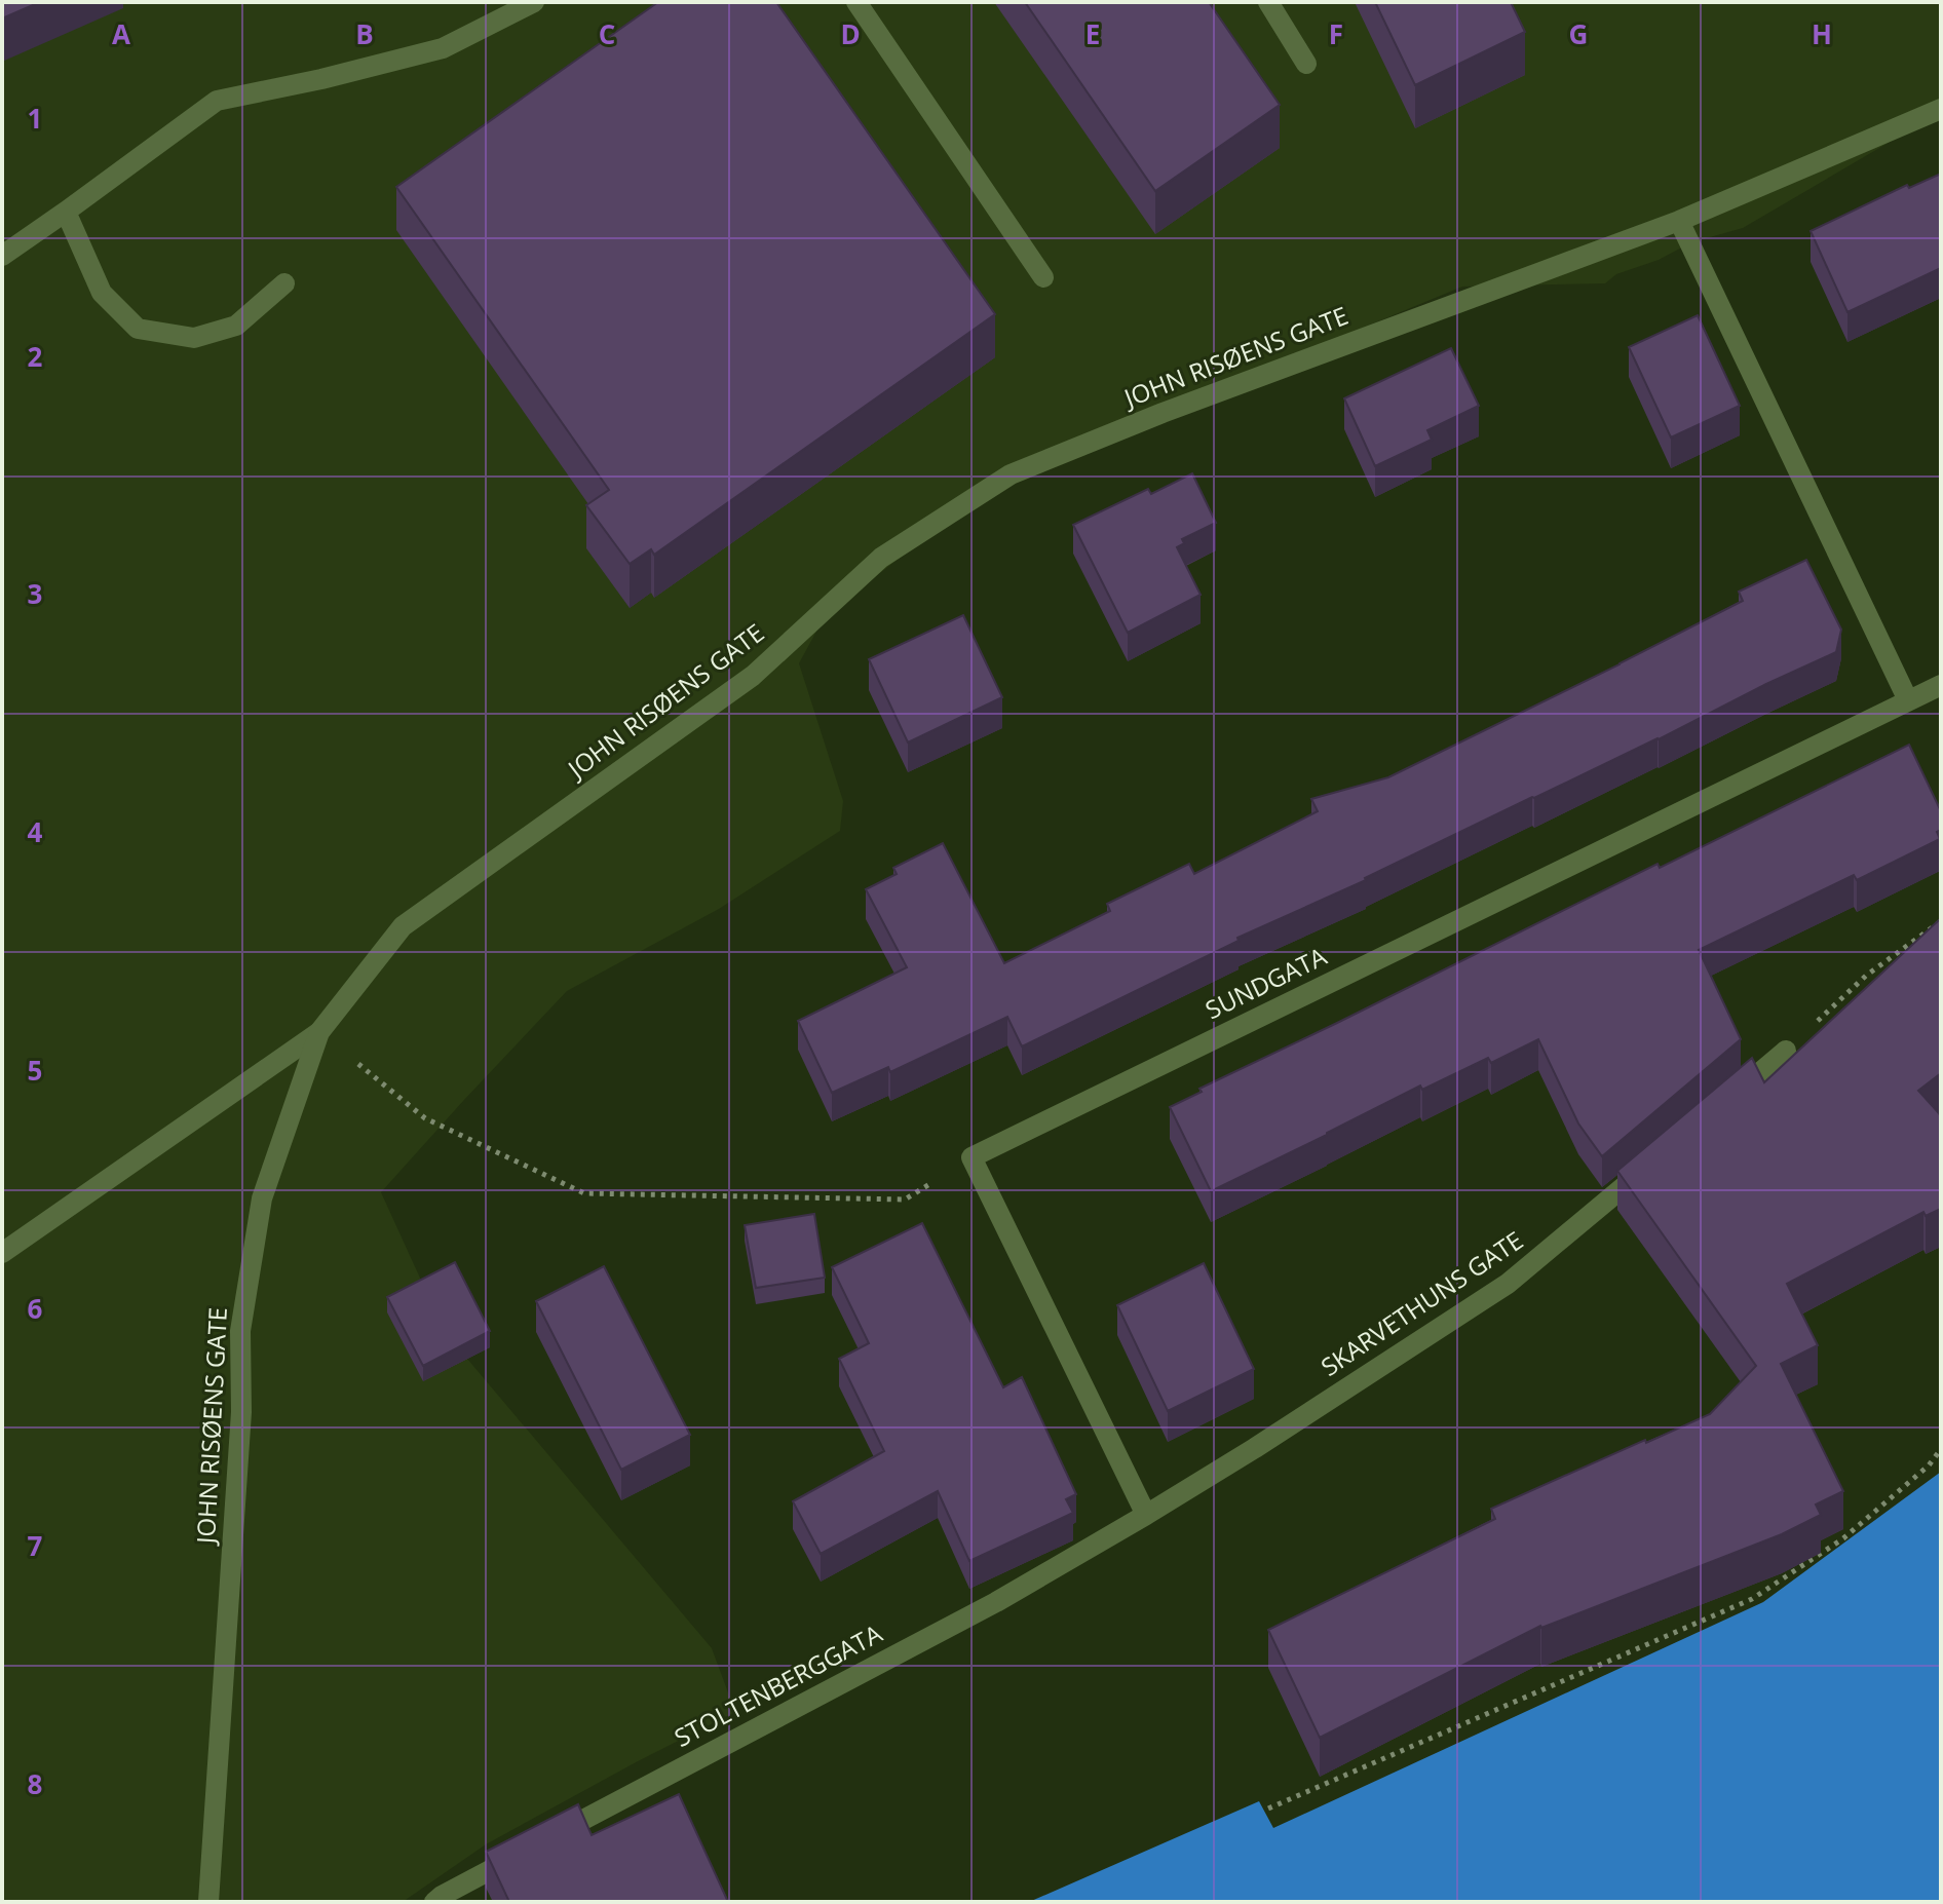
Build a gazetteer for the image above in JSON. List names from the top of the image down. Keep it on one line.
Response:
{"streets":{"street":["JOHN RISØENS GATE","SUNDGATA","SKARVETHUNS GATE","STOLTENBERGGATA"]},"crossings":[["SKARVETHUNS GATE","STOLTENBERGGATA"]],"grid":{"columns":["A","B","C","D","E","F","G","H"],"rows":["1","2","3","4","5","6","7","8"]}}
